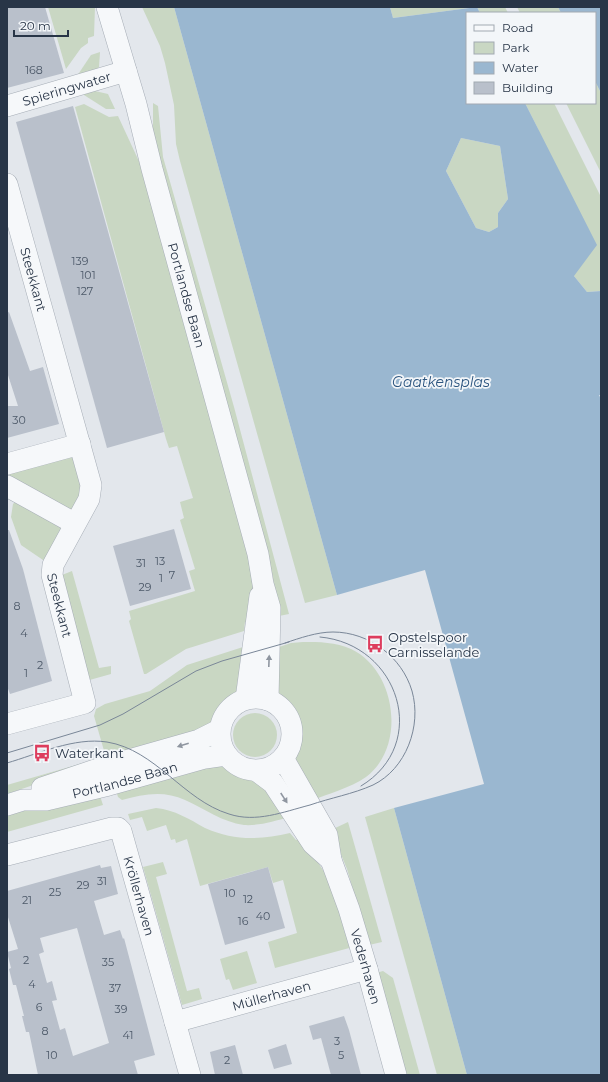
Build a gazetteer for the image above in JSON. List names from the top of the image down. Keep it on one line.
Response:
{"streets":{"street":["Spieringwater","Steekkant","Portlandse Baan","Kröllerhaven","Vederhaven","Müllerhaven"]},"crossings":[["Spieringwater","Portlandse Baan"],["Portlandse Baan","Vederhaven"],["Kröllerhaven","Müllerhaven"],["Vederhaven","Müllerhaven"]],"water":["Gaatkensplas"],"places":{"bus stop":["Opstelspoor Carnisselande","Waterkant"]},"house_numbers":["168","139","101","127","30","13","31","7","1","29","8","4","2","1","31","29","25","10","12","21","40","16","2","35","4","37","6","39","8","41","3","10","5","2"],"legend":["Road","Park","Water","Building"],"scale_bar":"20 m"}
